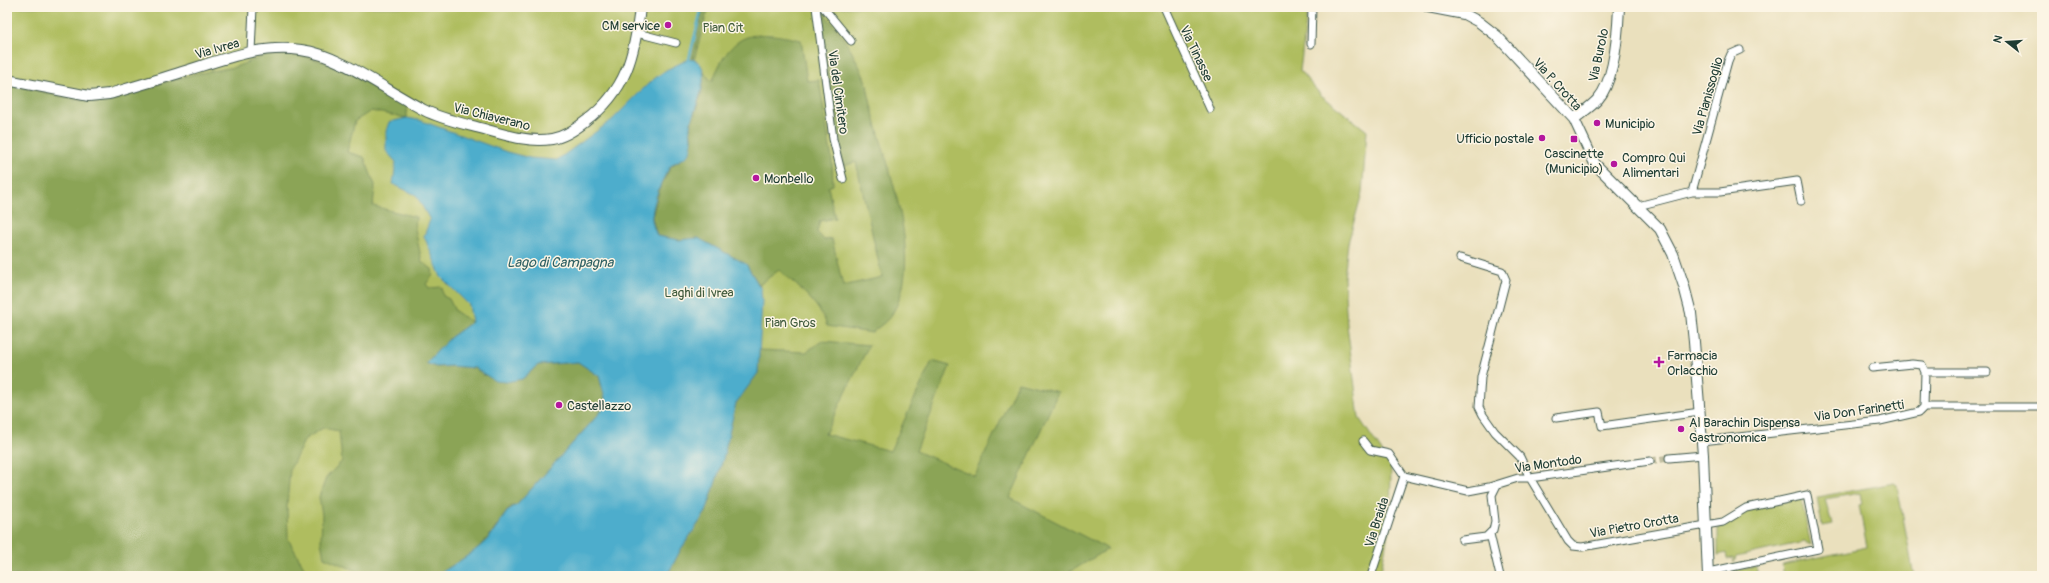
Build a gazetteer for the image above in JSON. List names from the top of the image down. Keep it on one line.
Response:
{"streets":{"street":["Via Ivrea","Via Tinasse","Via Burolo","Via P. Crotta","Via del Cimitero","Via Pianissoglio","Via Chiaverano","Via Don Farinetti","Via Montodo","Via Braida","Via Pietro Crotta"]},"crossings":[["Via Ivrea","Via Chiaverano"],["Via Burolo","Via P. Crotta"],["Via Montodo","Via Braida"],["Via Montodo","Via Pietro Crotta"]],"water":["Lago di Campagna"],"parks":["Pian Cit","Laghi di Ivrea","Pian Gros"],"places":{"other":["CM service","Municipio","Ufficio postale","Compro Qui Alimentari","Monbello","Castellazzo","Al Barachin Dispensa Gastronomica"],"transit":["Cascinette (Municipio)"],"health":["Farmacia Orlacchio"]},"north":"left"}
